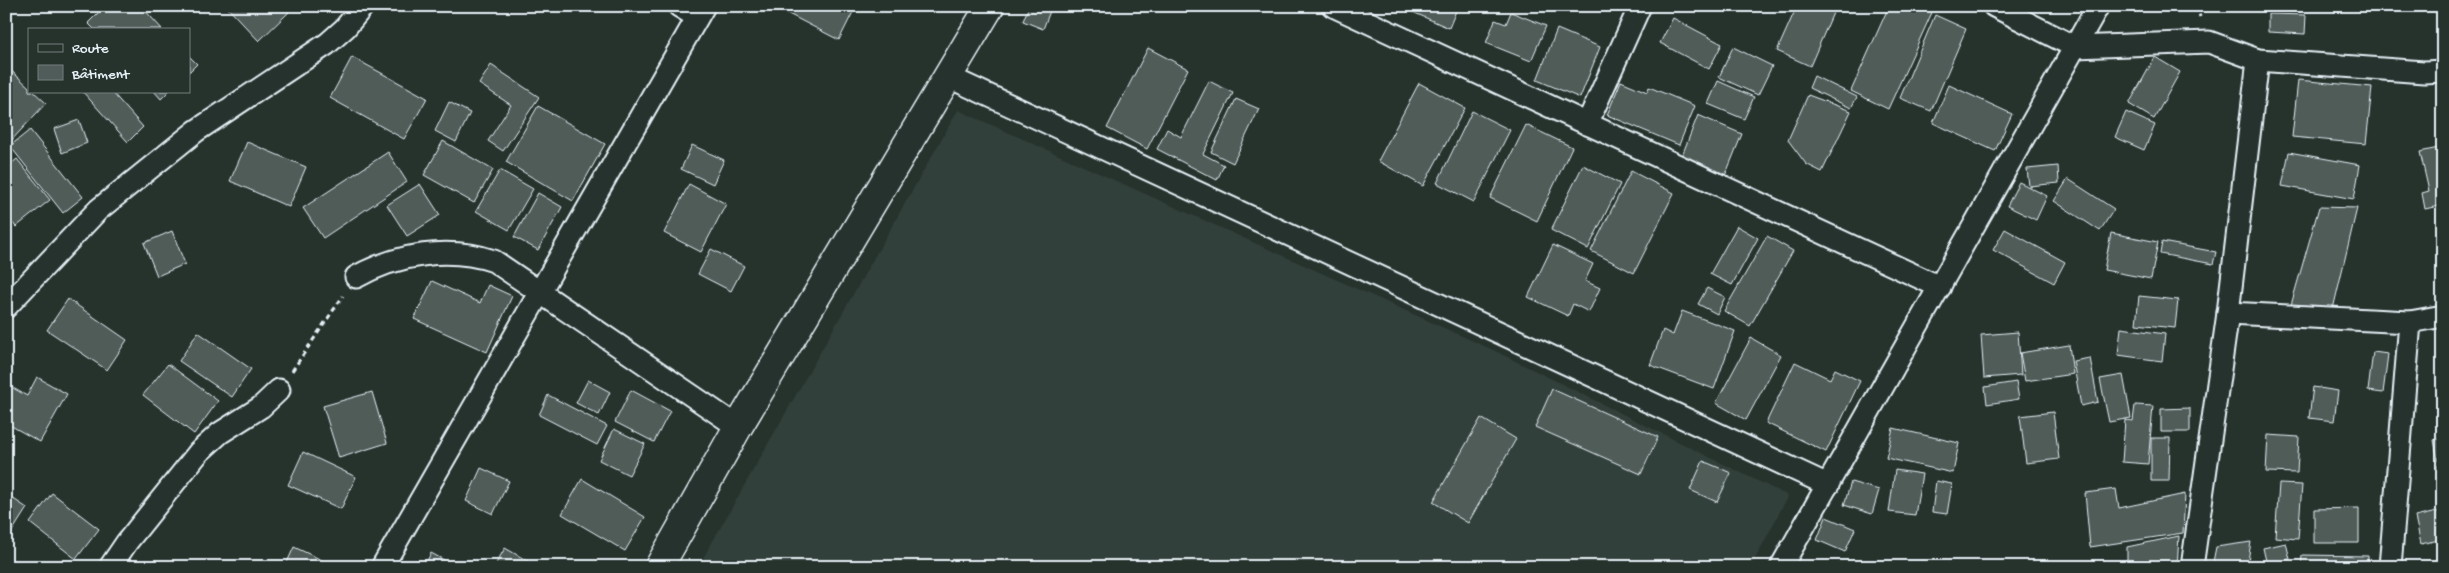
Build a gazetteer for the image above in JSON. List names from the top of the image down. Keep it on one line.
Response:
{"legend":["Route","Bâtiment"]}
